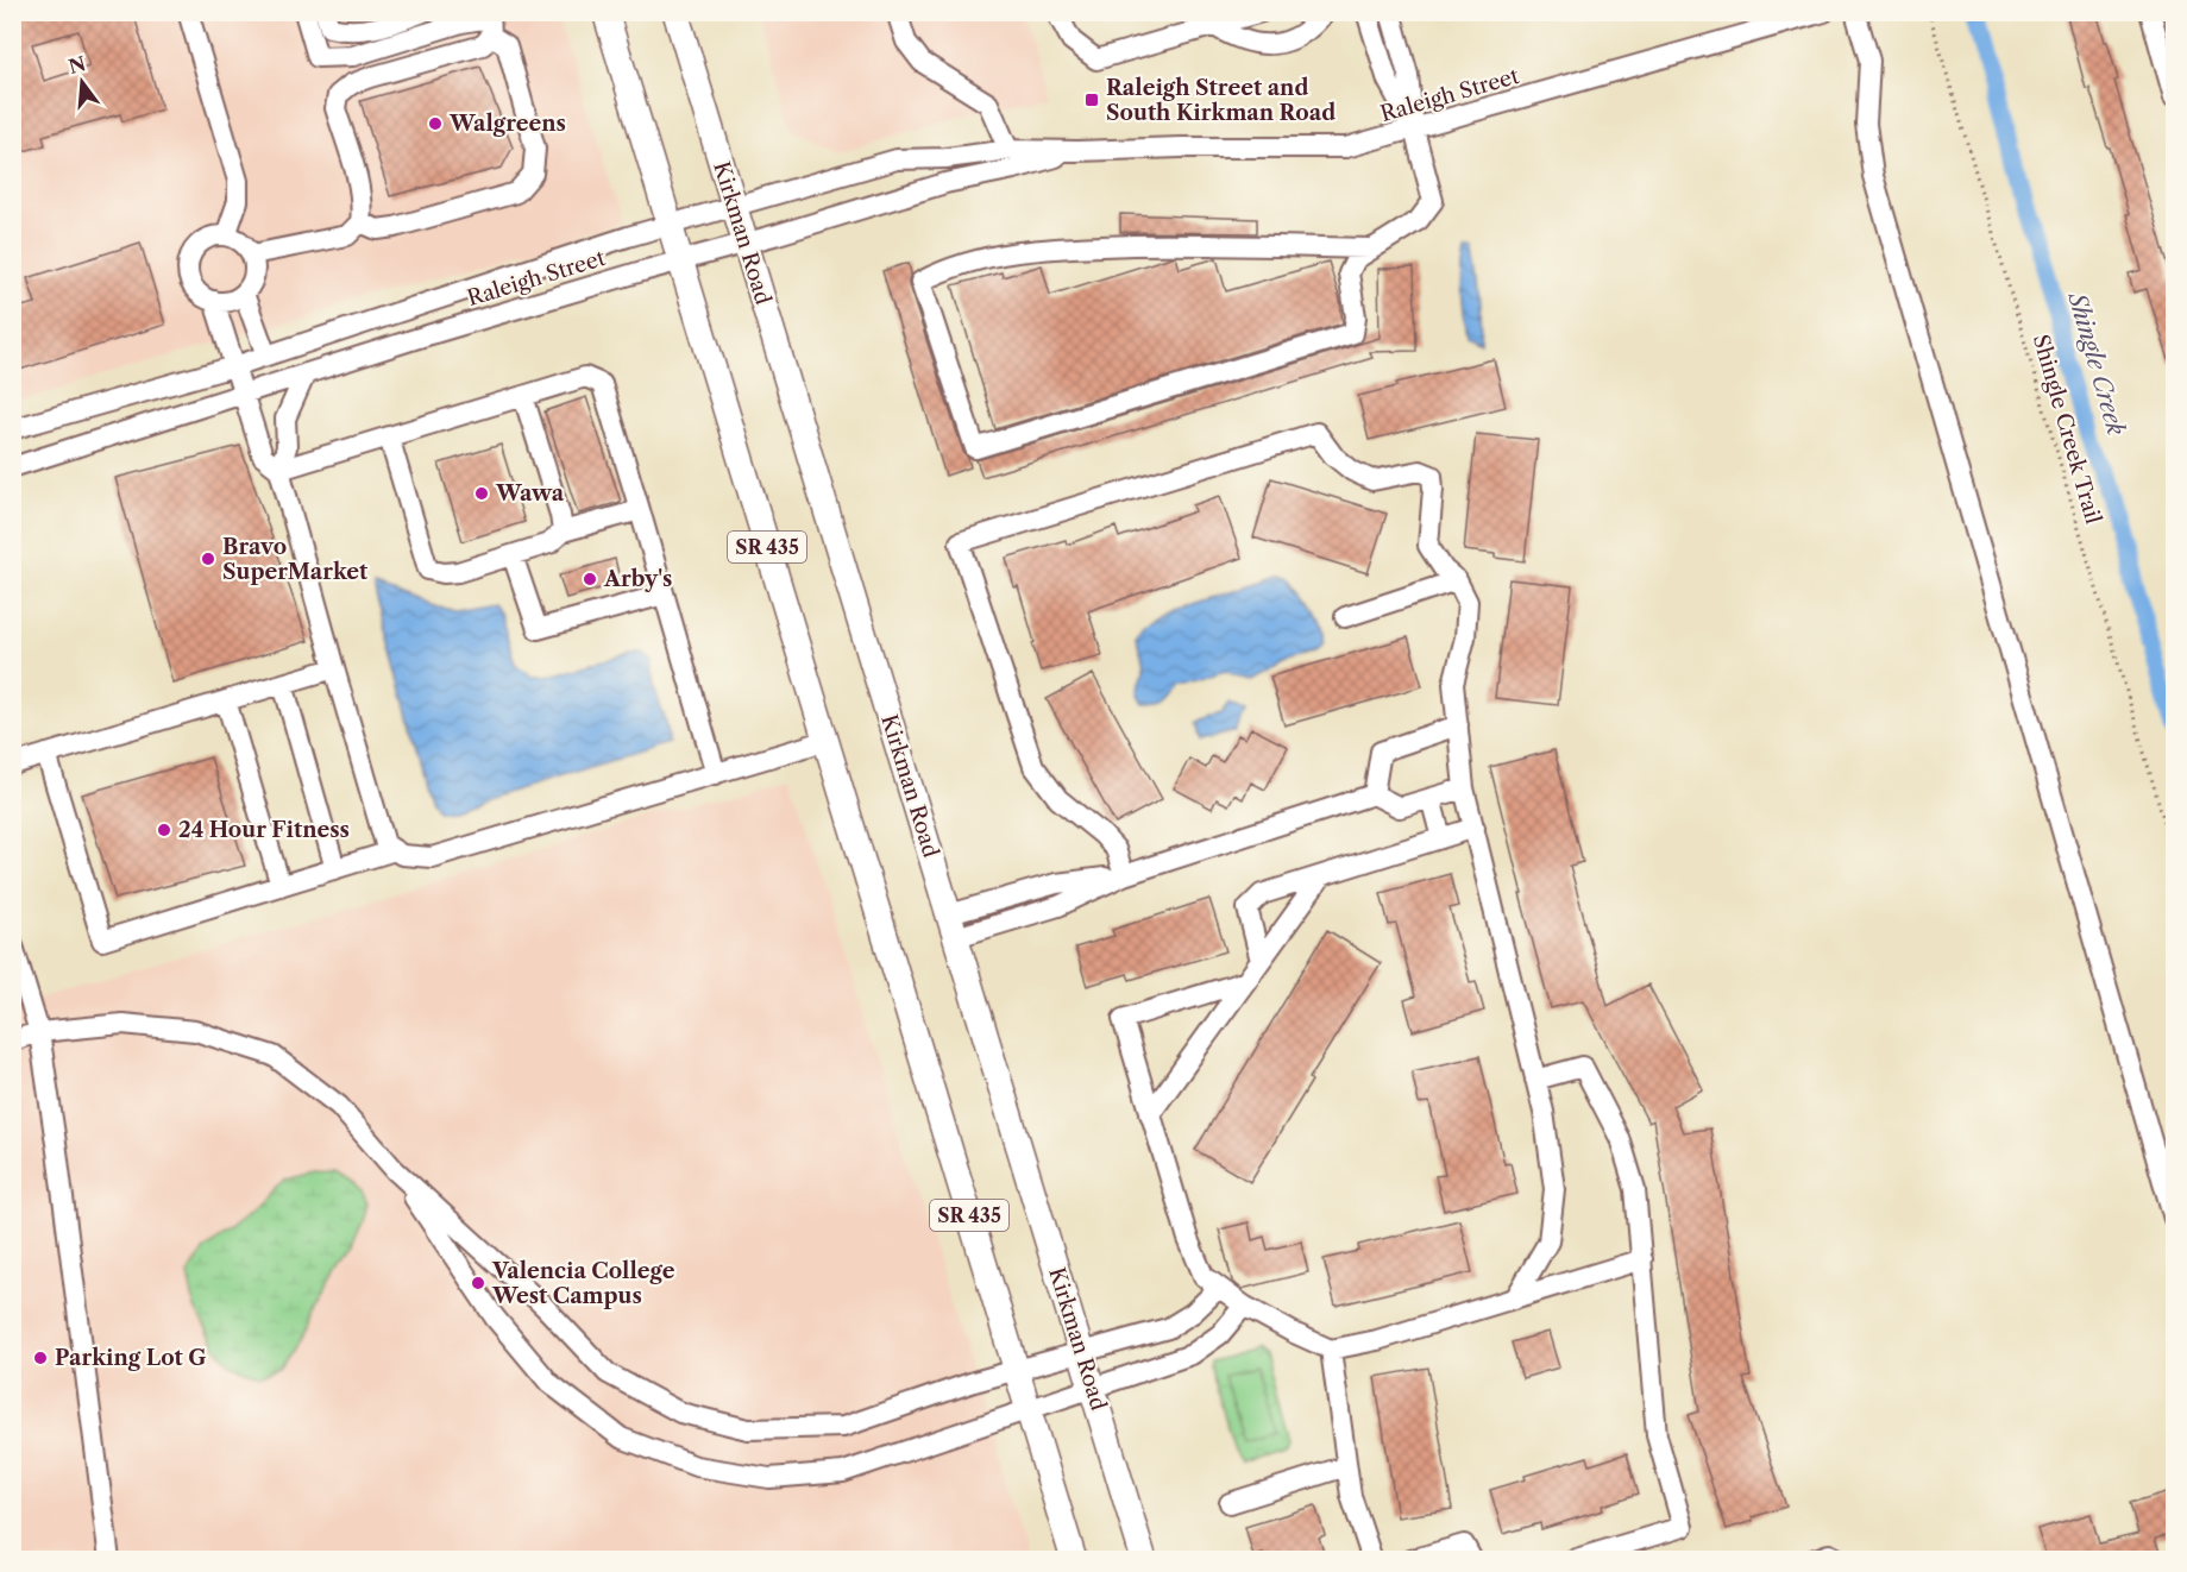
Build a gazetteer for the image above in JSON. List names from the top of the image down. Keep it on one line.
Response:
{"streets":{"main road":["Kirkman Road","SR 435"],"street":["Raleigh Street"],"path":["Shingle Creek Trail"]},"crossings":[["Raleigh Street","Kirkman Road"],["Raleigh Street","SR 435"]],"water":["Shingle Creek"],"places":{"transit":["Raleigh Street and South Kirkman Road"],"other":["Walgreens","Wawa","Bravo SuperMarket","Arby's","24 Hour Fitness","Valencia College West Campus","Parking Lot G"]},"north":"top"}
